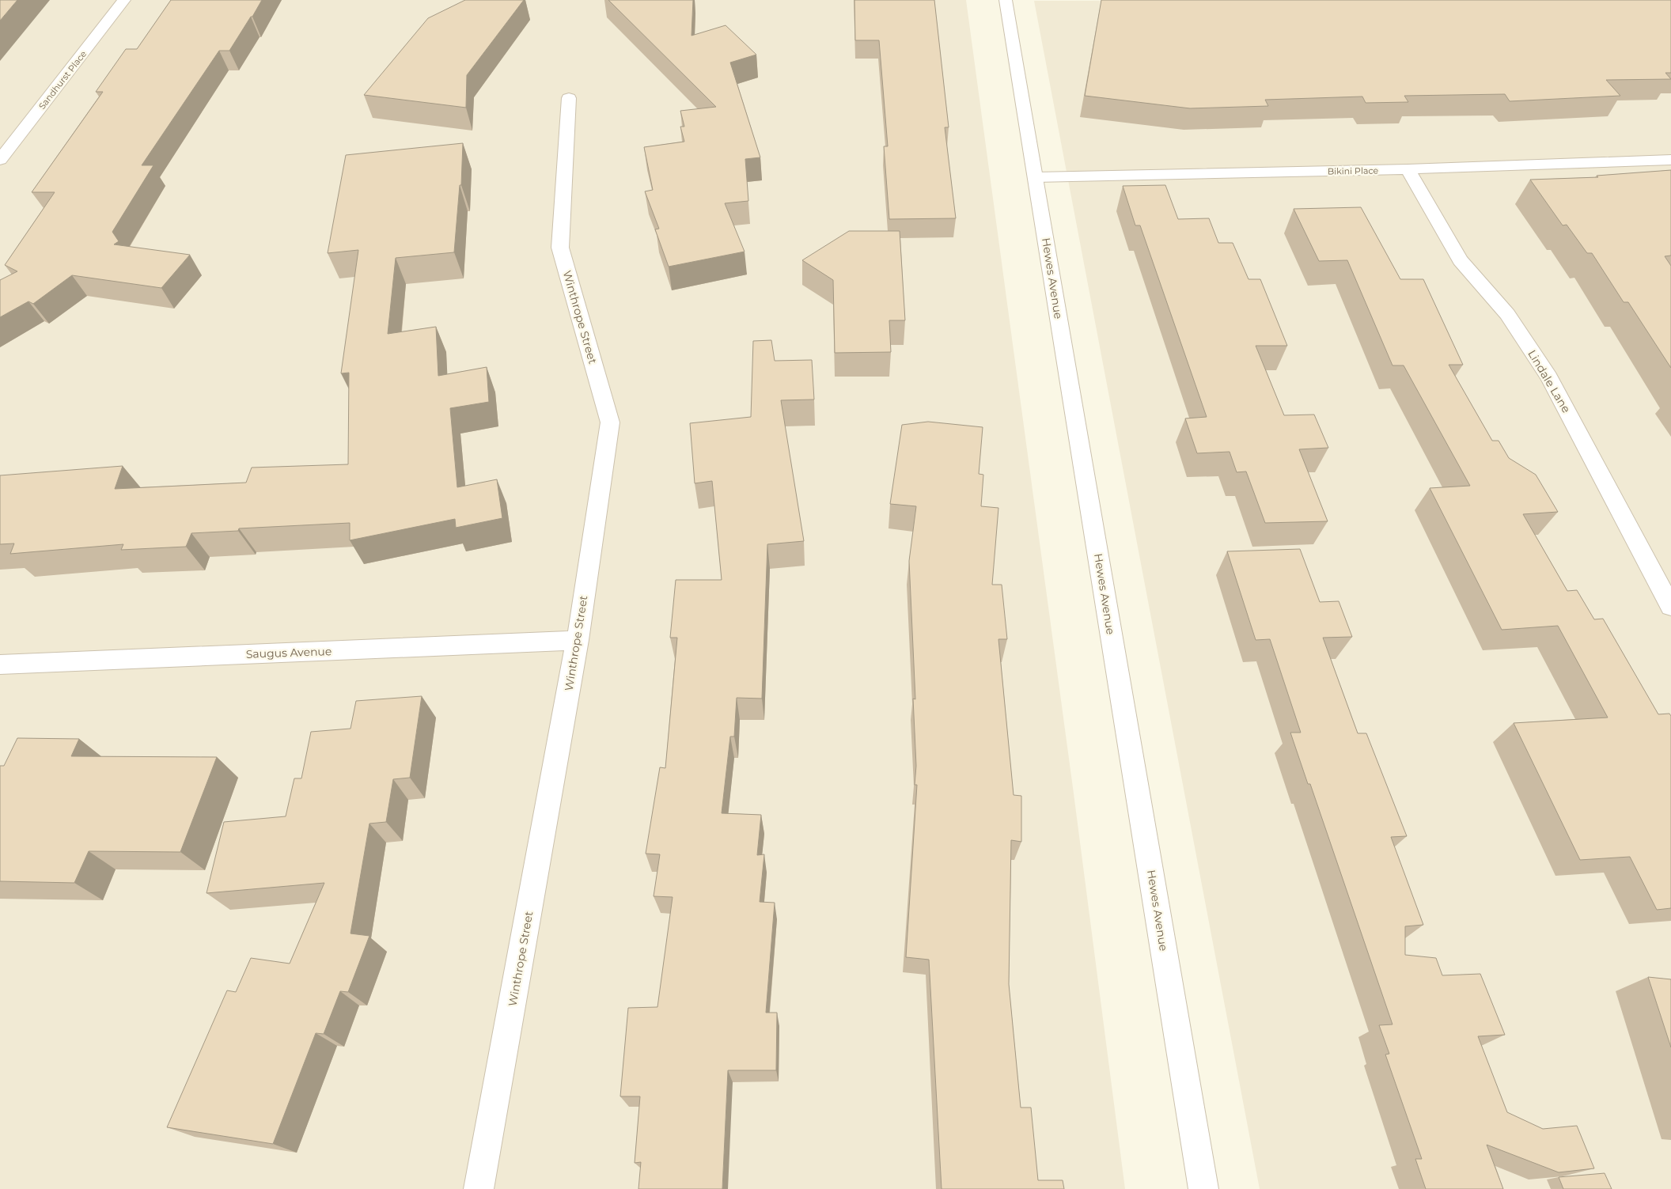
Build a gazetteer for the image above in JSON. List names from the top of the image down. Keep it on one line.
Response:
{"streets":{"street":["Sandhurst Place","Bikini Place","Hewes Avenue","Winthrope Street","Lindale Lane","Saugus Avenue"]},"crossings":[["Bikini Place","Hewes Avenue"],["Bikini Place","Lindale Lane"],["Winthrope Street","Saugus Avenue"]]}
